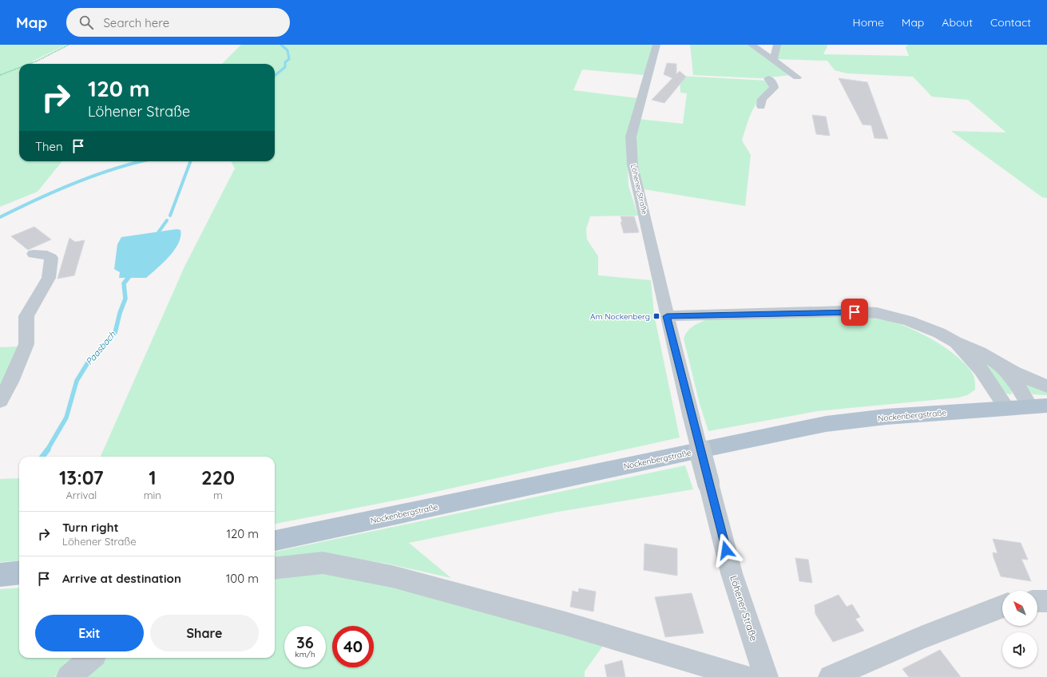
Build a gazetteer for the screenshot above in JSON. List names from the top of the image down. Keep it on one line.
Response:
{"streets":{"main road":["Nockenbergstraße"],"street":["Löhener Straße"]},"water":["Paasbach"],"places":{"transit":["Am Nockenberg"]},"north":"top left","page":{"header":"Map","search":"Search here","nav":["Home","Map","About","Contact"],"turn":["120 m","Löhener Straße"],"then":"Then","eta":["13:07","Arrival","1","min","220","m"],"list":[{"name":"Turn right","note":"Löhener Straße","value":"120 m"},{"name":"Arrive at destination","value":"100 m"}],"buttons":["Exit","Share"],"speed":"36 km/h","limit":"40"}}
